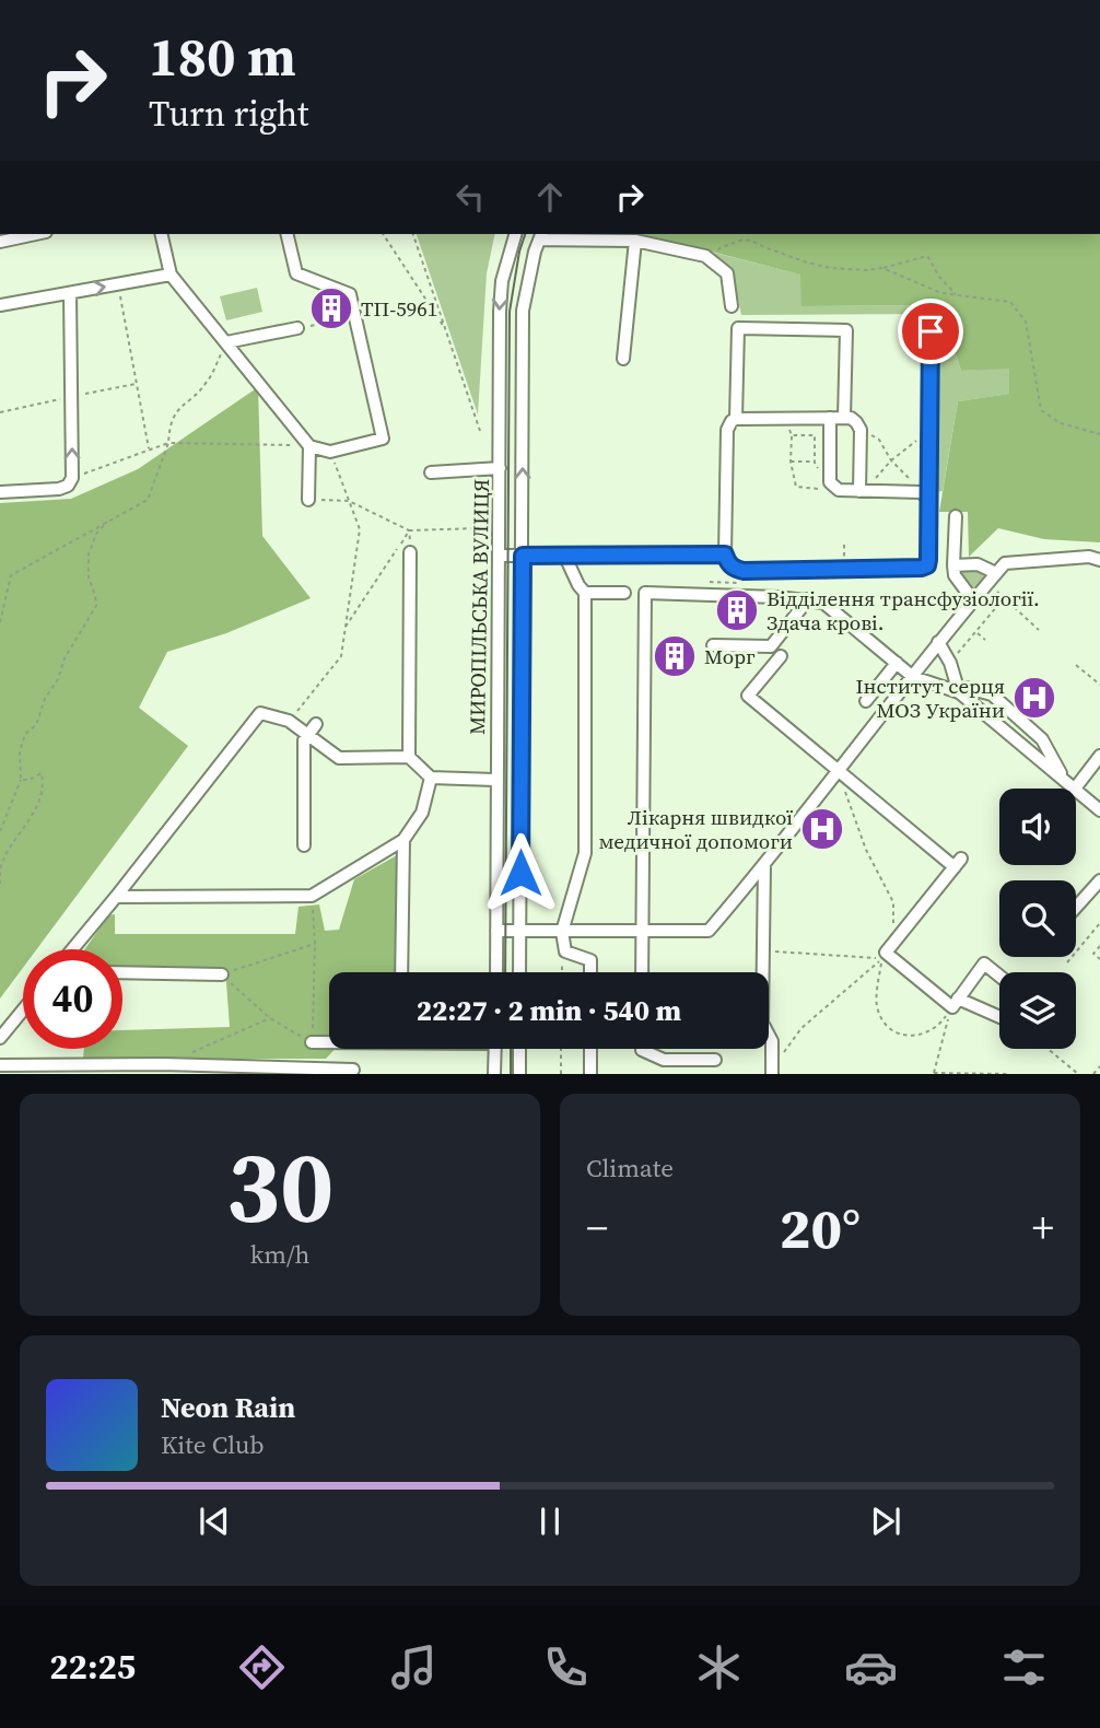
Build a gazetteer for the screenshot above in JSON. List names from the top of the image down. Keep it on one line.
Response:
{"streets":{"street":["МИРОПІЛЬСЬКА ВУЛИЦЯ"]},"places":{"building":["ТП-5961","Відділення трансфузіології. Здача крові.","Морг"],"hospital":["Інститут серця МОЗ України","Лікарня швидкої медичної допомоги"]},"page":{"turn":["180 m","Turn right"],"limit":"40","trip":"22:27 · 2 min · 540 m","tile":[["30","km/h"],"Climate"],"heat":["−","20°","+"],"song":["Neon Rain","Kite Club"],"tabs":"22:25"}}
